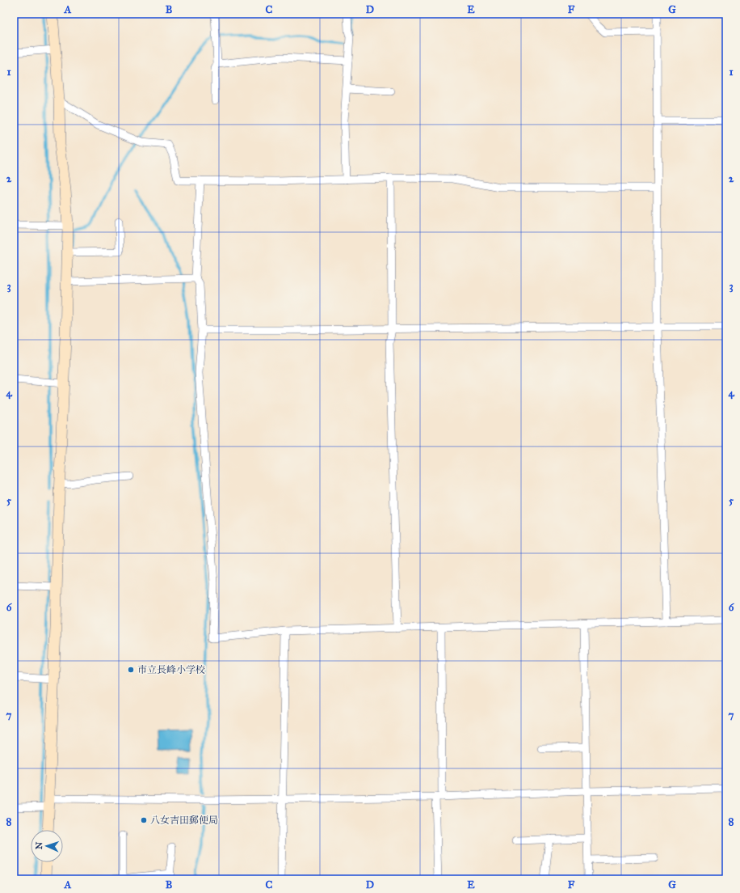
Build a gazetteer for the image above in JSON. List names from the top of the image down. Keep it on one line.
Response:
{"places":["市立長峰小学校","八女吉田郵便局"],"north":"left","grid":{"columns":["A","B","C","D","E","F","G"],"rows":["1","2","3","4","5","6","7","8"]}}
